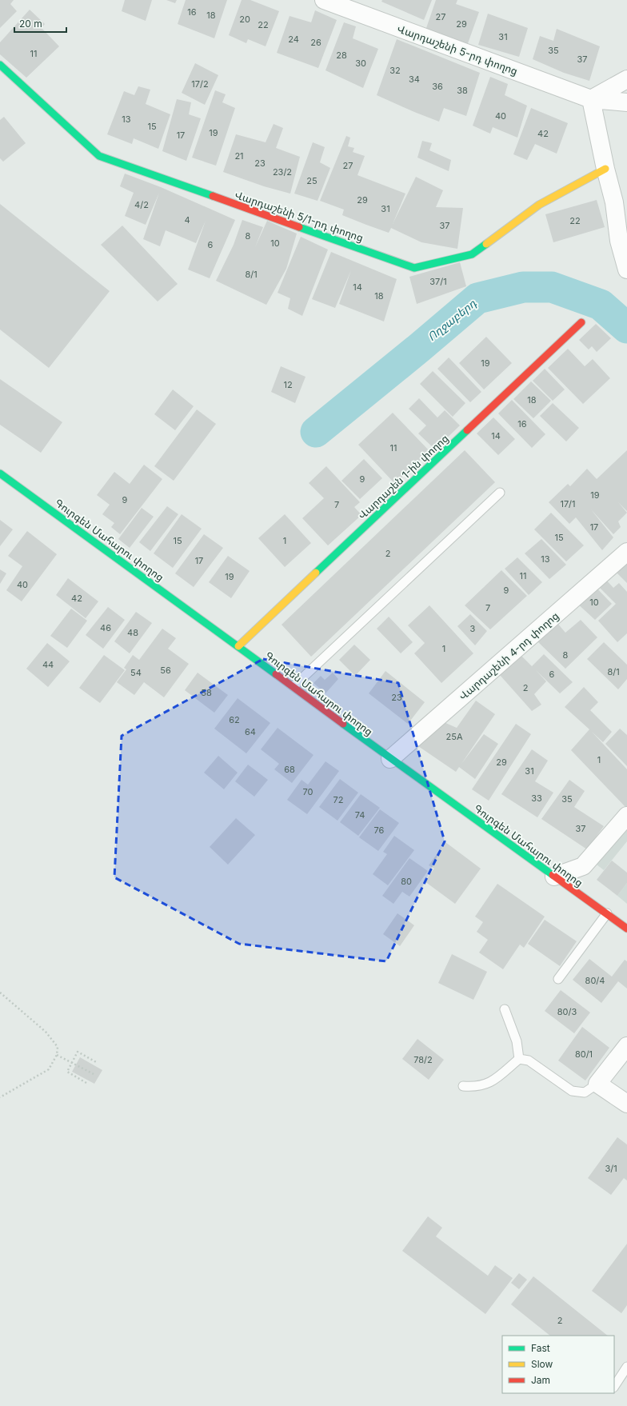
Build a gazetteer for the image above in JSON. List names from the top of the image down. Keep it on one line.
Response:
{"streets":{"street":["Վարդաշենի 5-րդ փողոց","Վարդաշենի 5/1-րդ փողոց","Վարդաշեն 1-ին փողոց","Գուրգեն Մահարու փողոց","Վարդաշենի 4-րդ փողոց"]},"crossings":[["Վարդաշեն 1-ին փողոց","Գուրգեն Մահարու փողոց"],["Գուրգեն Մահարու փողոց","Վարդաշենի 4-րդ փողոց"]],"water":["Ողջաբերդ"],"house_numbers":["16","18","27","20","29","22","31","24","26","35","11","28","37","30","32","34","17/2","36","38","40","13","15","19","42","17","21","23","27","23/2","25","29","4/2","31","4","22","37","8","10","6","8/1","37/1","14","18","19","12","18","16","14","11","9","19","9","17/1","7","17","15","15","1","2","13","17","11","19","40","9","42","10","7","46","3","48","1","8","44","56","8/1","54","6","2","58","23","62","64","25А","1","29","68","31","70","33","35","72","74","37","76","80","80/4","80/3","80/1","78/2","3/1","2"],"legend":["Fast","Slow","Jam"],"scale_bar":"20 m"}
